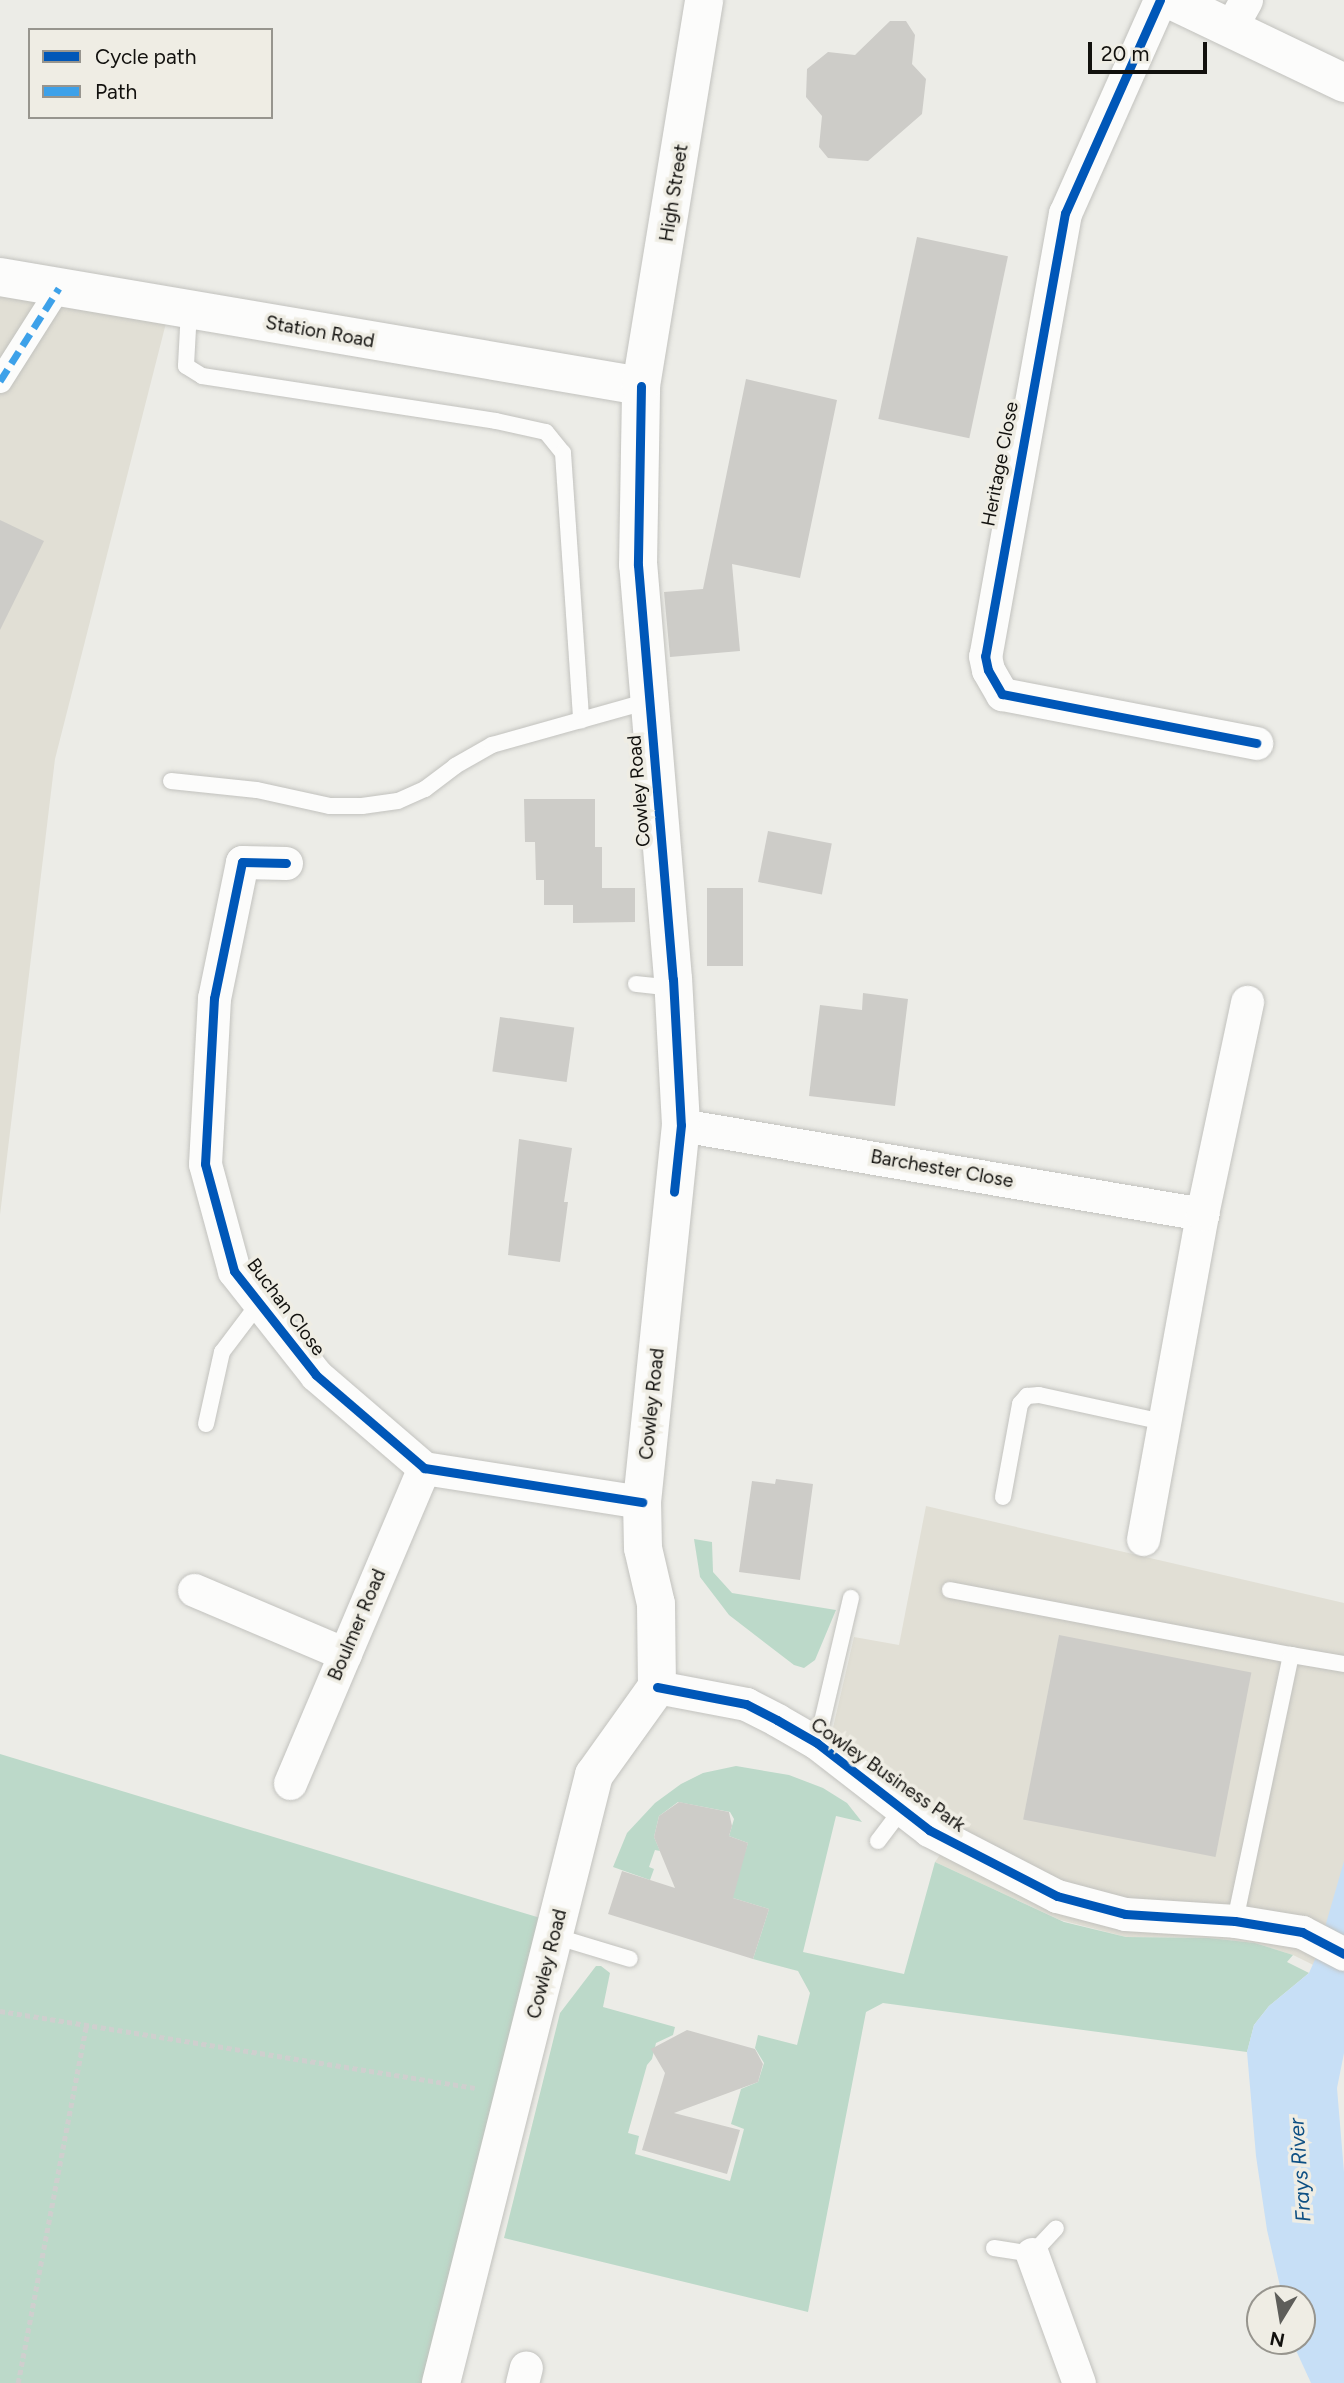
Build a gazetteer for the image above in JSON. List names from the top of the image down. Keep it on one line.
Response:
{"streets":{"main road":["High Street","Station Road","Cowley Road"],"street":["Heritage Close","Barchester Close","Buchan Close","Boulmer Road","Cowley Business Park"]},"crossings":[["High Street","Station Road"],["High Street","Cowley Road"],["Station Road","Cowley Road"],["Cowley Road","Barchester Close"],["Cowley Road","Cowley Business Park"],["Buchan Close","Boulmer Road"]],"water":["Frays River"],"legend":["Cycle path","Path"],"scale_bar":"20 m","north":"bottom"}
